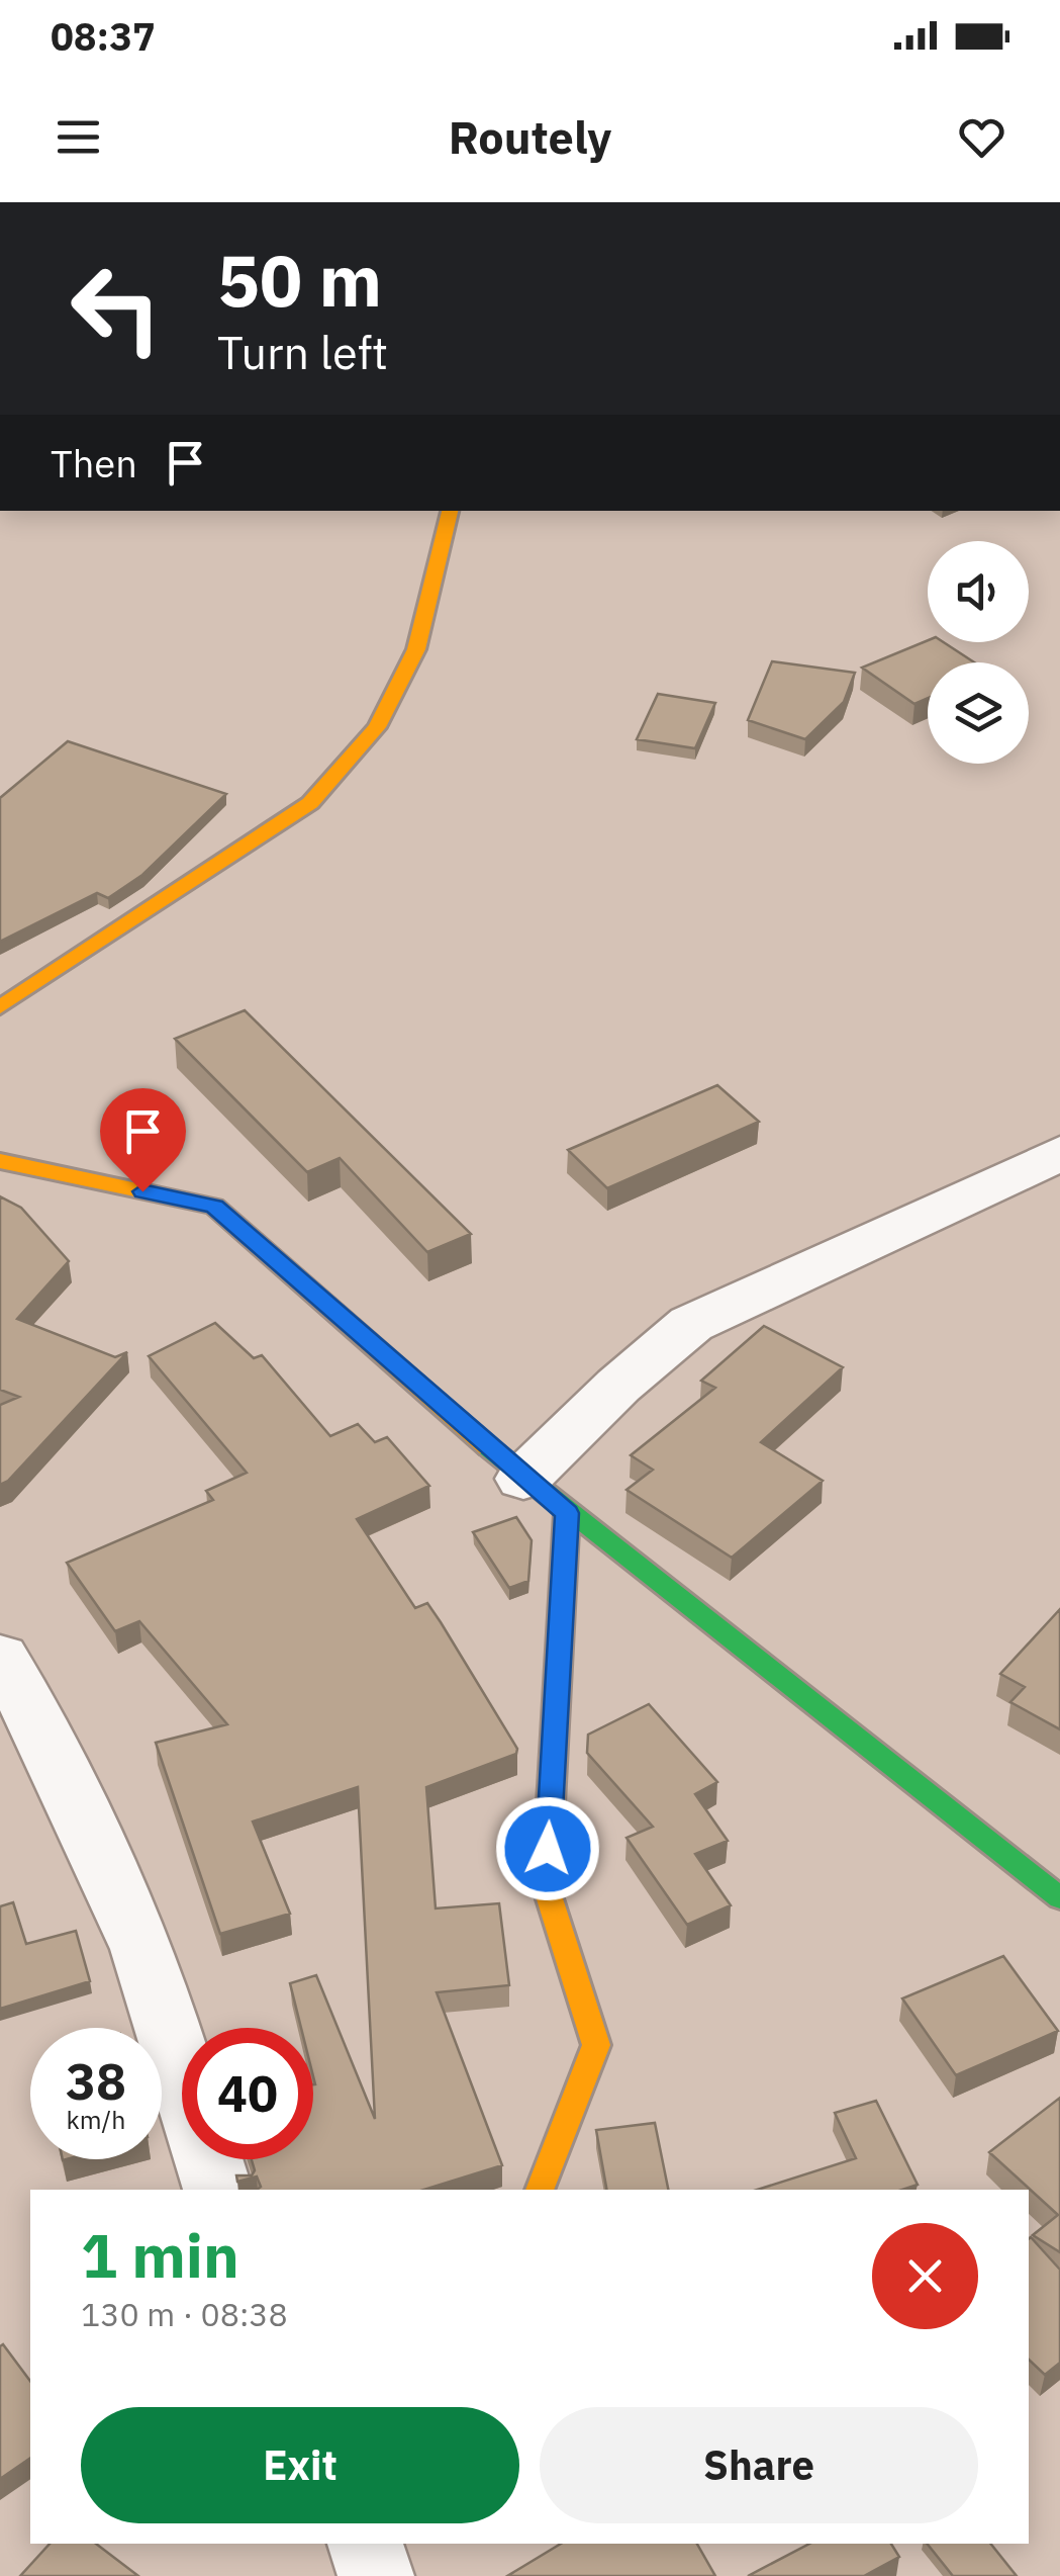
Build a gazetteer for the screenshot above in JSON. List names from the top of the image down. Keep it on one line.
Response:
{"page":{"status":"08:37","header":"Routely","turn":["50 m","Turn left"],"then":"Then","speed":"38 km/h","limit":"40","heading":["1 min","130 m · 08:38"],"buttons":["Exit","Share"]}}
